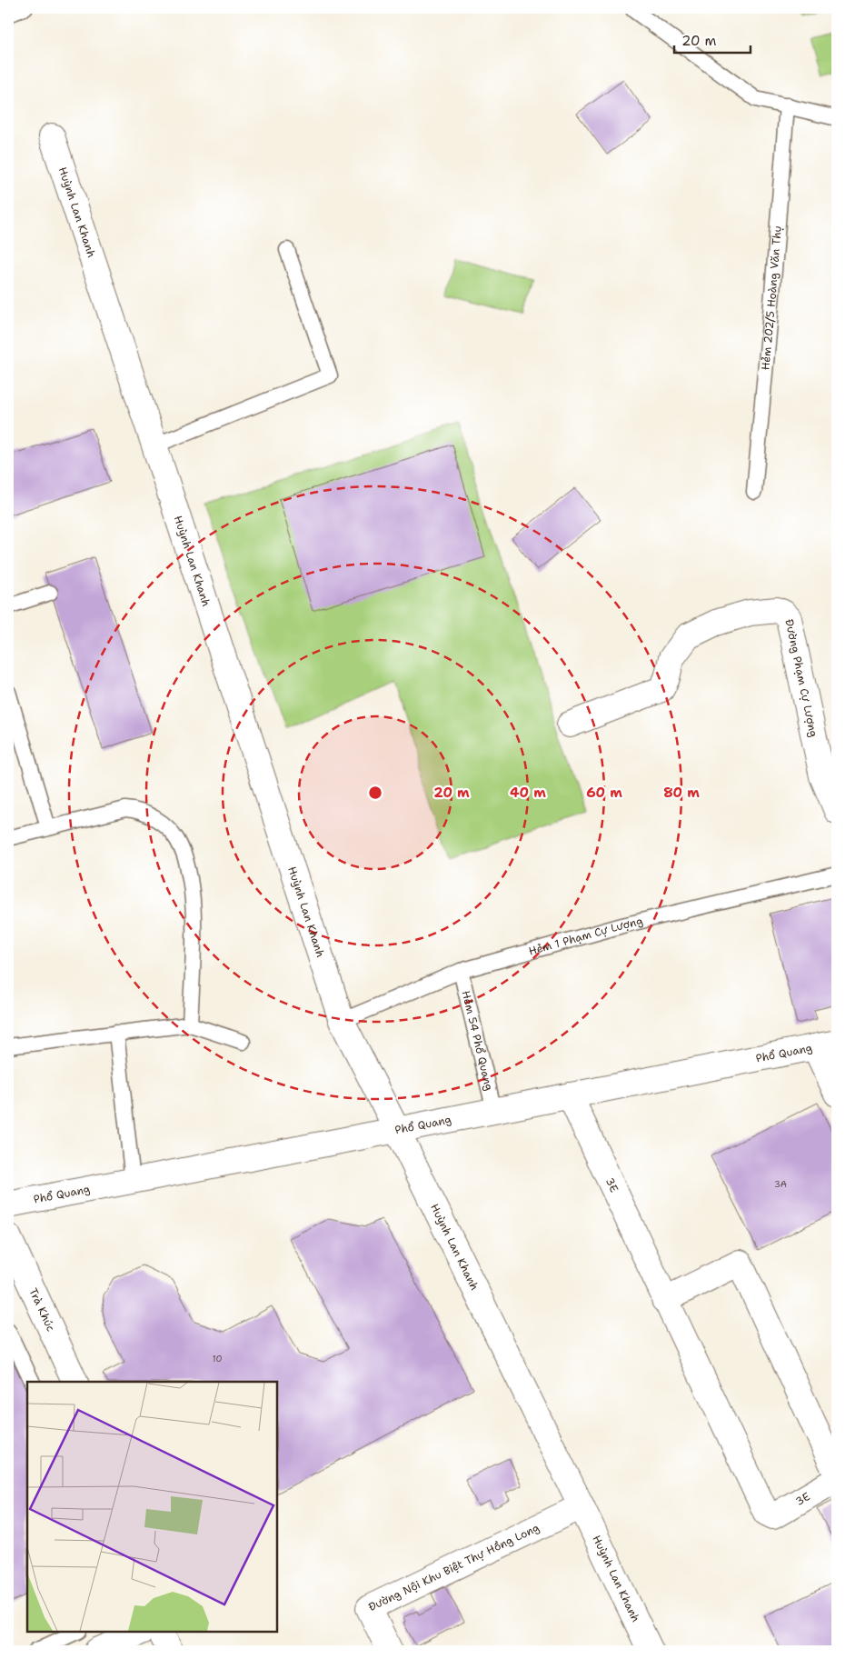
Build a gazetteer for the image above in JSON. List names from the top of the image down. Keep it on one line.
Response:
{"streets":{"street":["Huỳnh Lan Khanh","Đường Phạm Cự Lượng","Phổ Quang","3E","Trà Khúc","Đường Nội Khu Biệt Thự Hồng Long"],"lane":["Hẻm 202/5 Hoàng Văn Thụ","Hẻm 1 Phạm Cự Lượng","Hẻm 54 Phổ Quang"]},"crossings":[["Huỳnh Lan Khanh","Hẻm 1 Phạm Cự Lượng"],["Huỳnh Lan Khanh","Phổ Quang"],["Huỳnh Lan Khanh","Đường Nội Khu Biệt Thự Hồng Long"],["Hẻm 1 Phạm Cự Lượng","Hẻm 54 Phổ Quang"],["Hẻm 54 Phổ Quang","Phổ Quang"],["Phổ Quang","3E"]],"house_numbers":["3A","10"],"scale_bar":"20 m","rings":["20 m","40 m","60 m","80 m"]}
